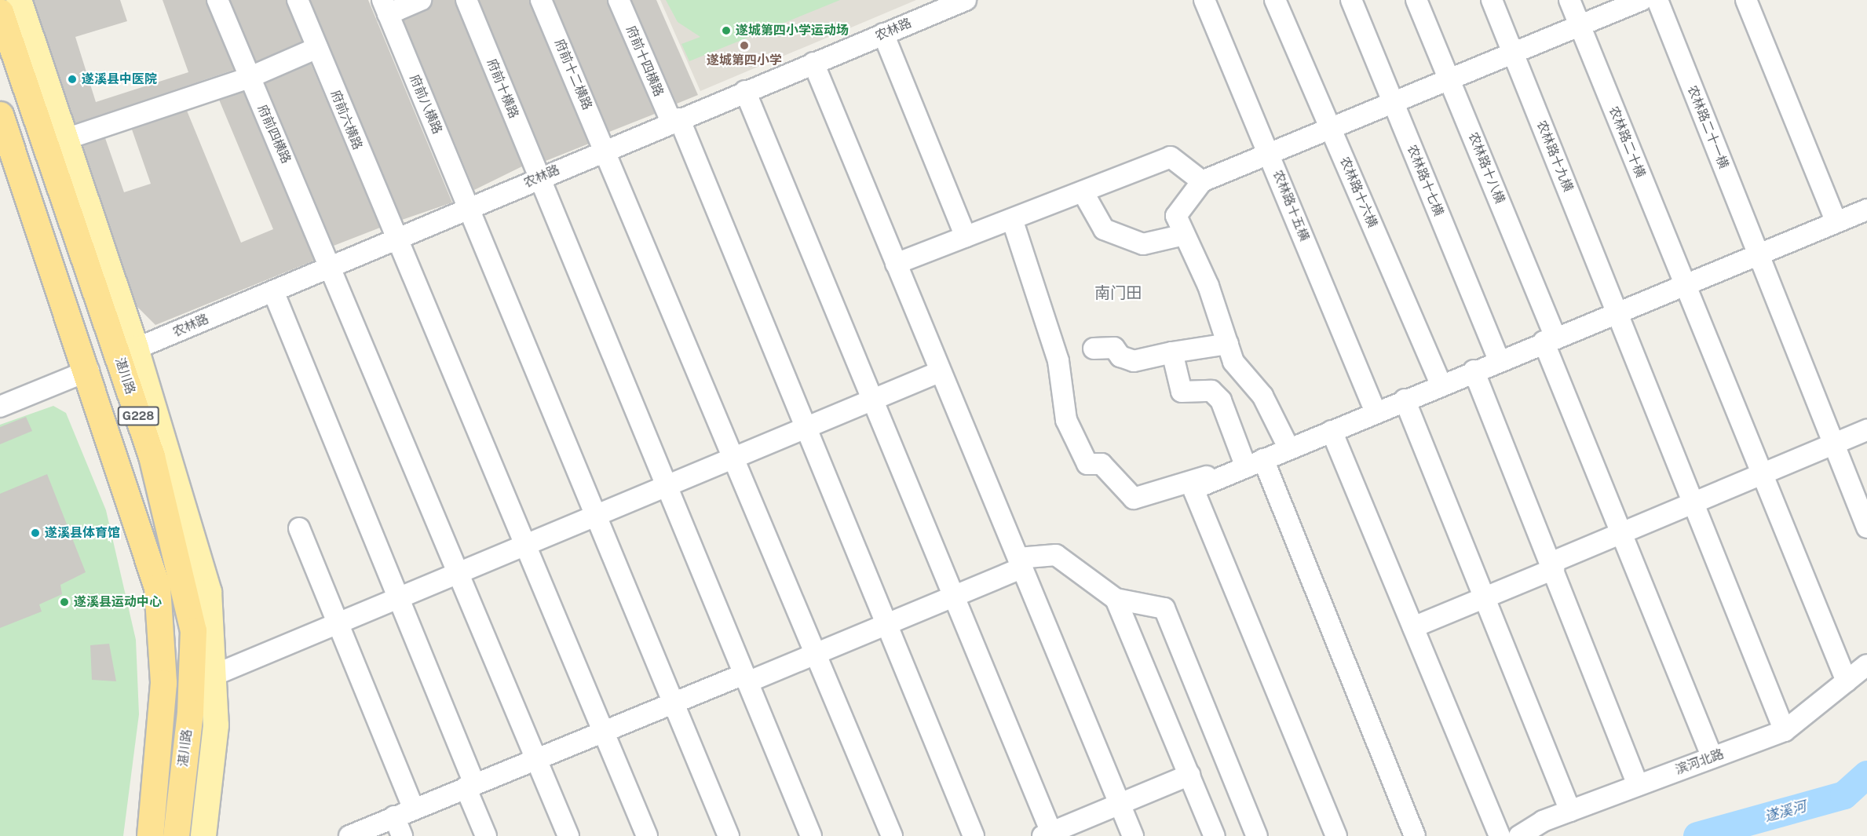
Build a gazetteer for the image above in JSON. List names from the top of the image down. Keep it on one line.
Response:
{"streets":{"highway":["湛川路","G228"],"street":["农林路","府前十四横路","府前十二横路","府前十横路","府前八横路","府前六横路","农林路二十一横","府前四横路","农林路二十横","农林路十九横","农林路十八横","农林路十七横","农林路十六横","农林路十五横","滨河北路"]},"crossings":[["农林路","府前十四横路"],["农林路","府前十二横路"],["农林路","府前十横路"],["农林路","府前八横路"],["农林路","府前六横路"],["农林路","府前四横路"],["农林路","湛川路"],["农林路二十横","滨河北路"],["农林路十九横","滨河北路"],["农林路十八横","滨河北路"]],"districts":["南门田"],"water":["遂溪河"],"places":["遂城第四小学运动场","遂城第四小学","遂溪县中医院","遂溪县体育馆","遂溪县运动中心"]}
